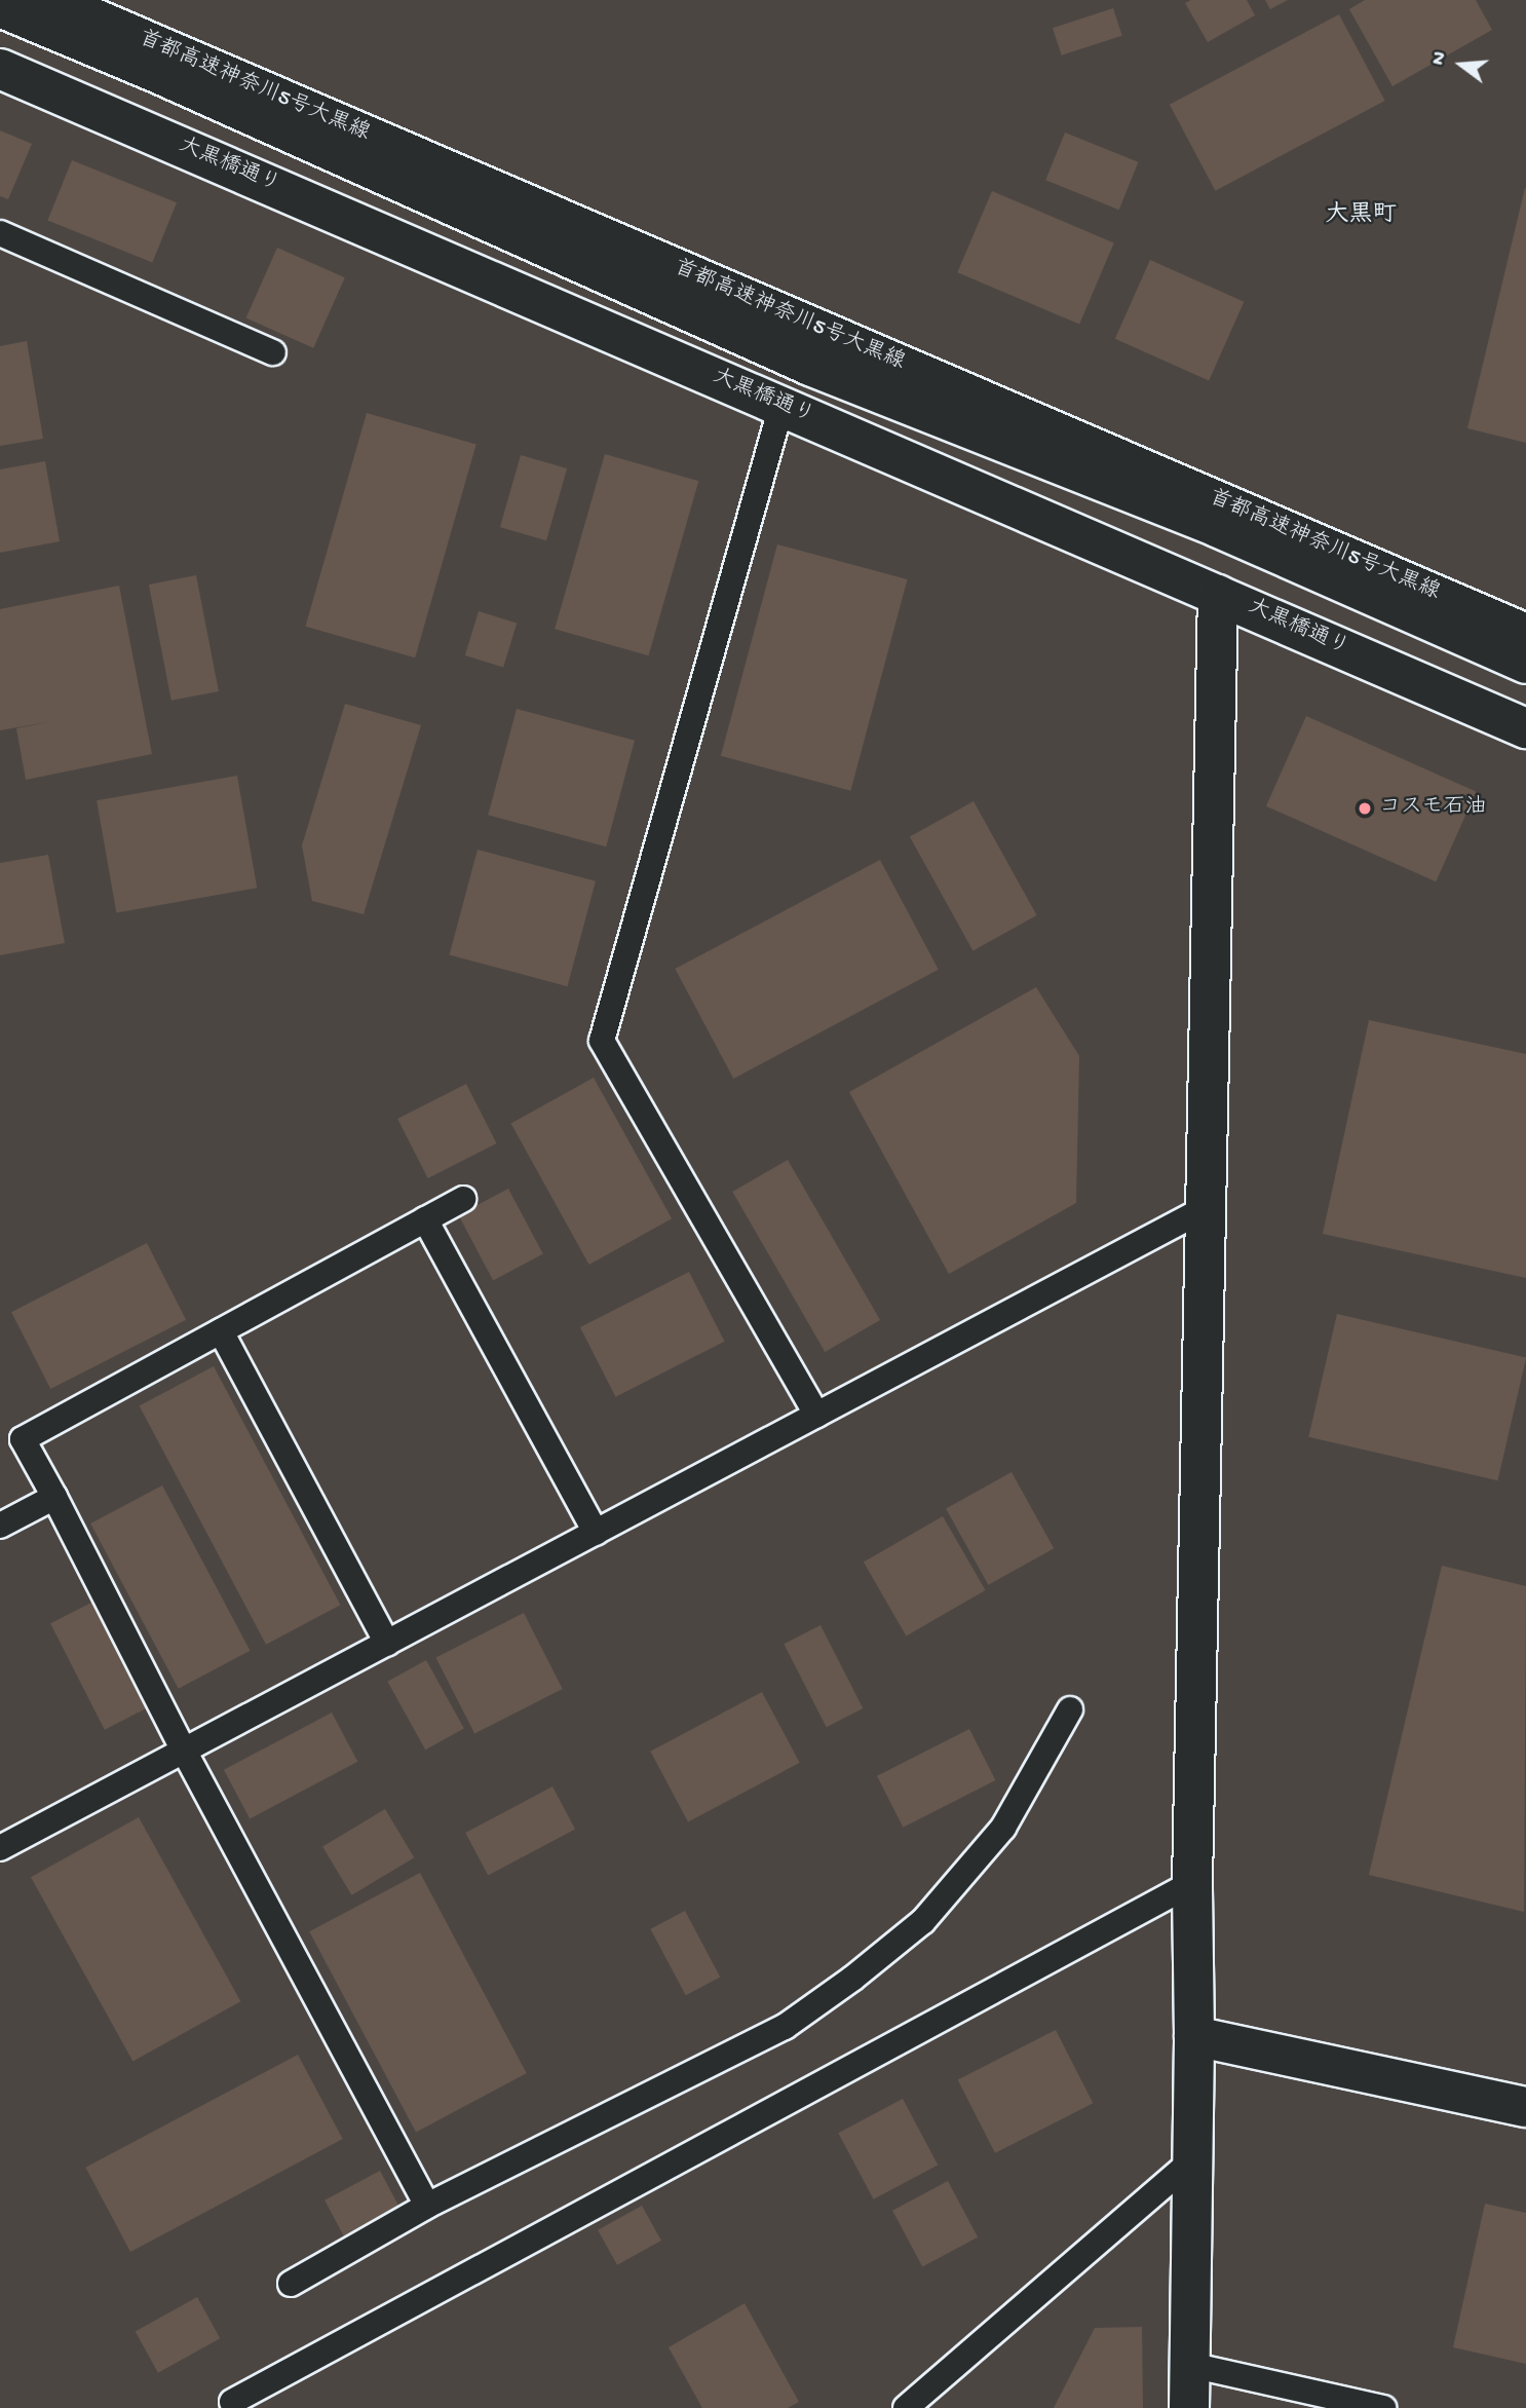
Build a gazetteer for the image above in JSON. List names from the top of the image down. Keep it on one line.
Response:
{"streets":{"main road":["首都高速神奈川5号大黒線","大黒橋通り"]},"districts":["大黒町"],"places":["コスモ石油"],"north":"left"}
